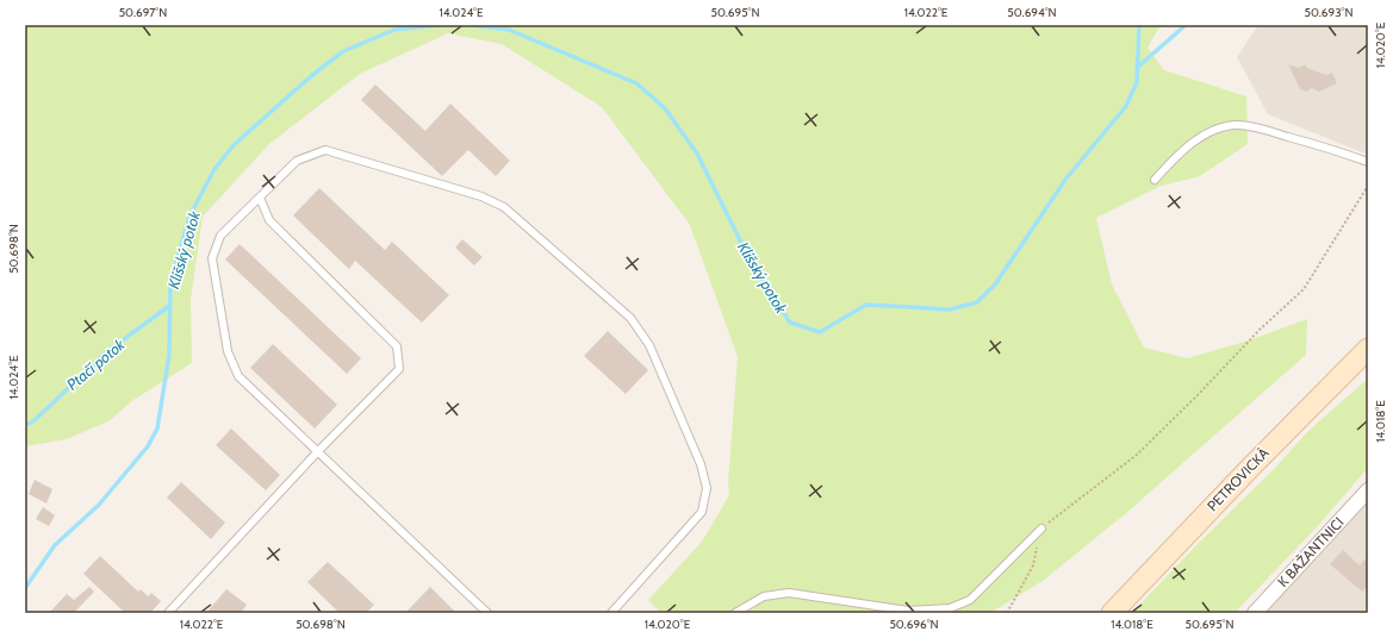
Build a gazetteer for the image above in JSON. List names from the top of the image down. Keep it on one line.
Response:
{"streets":{"main road":["PETROVICKÁ"],"street":["K BAŽANTNICI"]},"water":["Klíšský potok","Ptačí potok"],"coordinates":["50.697°N","14.024°E","50.695°N","14.022°E","50.694°N","50.693°N","14.020°E","50.698°N","14.018°E","50.696°N"]}
